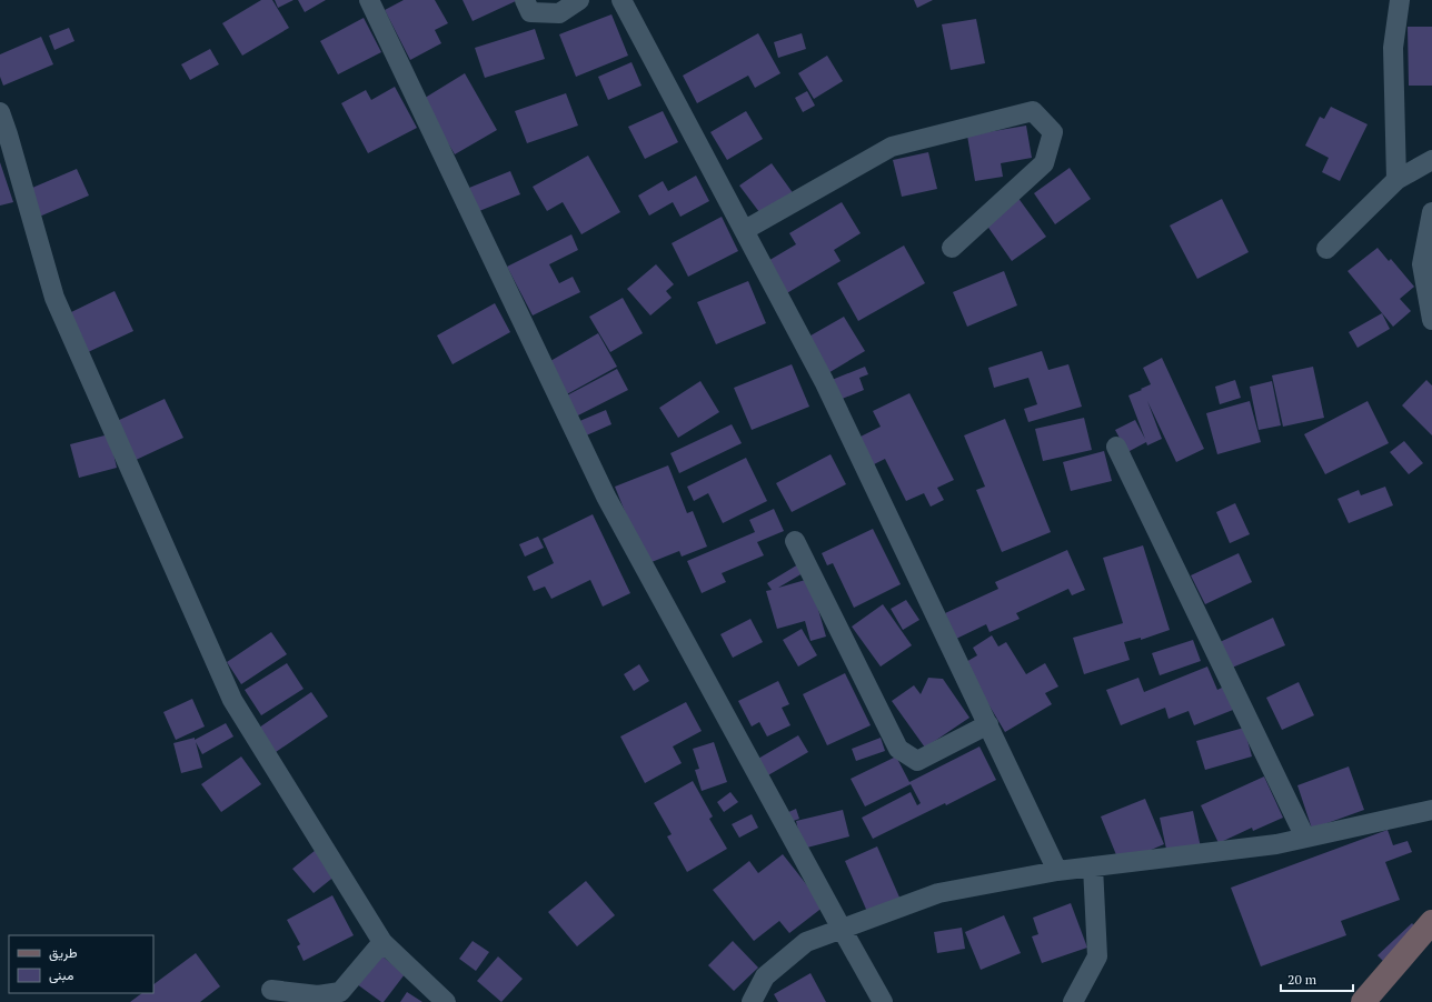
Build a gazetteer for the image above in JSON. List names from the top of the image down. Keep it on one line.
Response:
{"legend":["طريق","مبنى"],"scale_bar":"20 m"}
